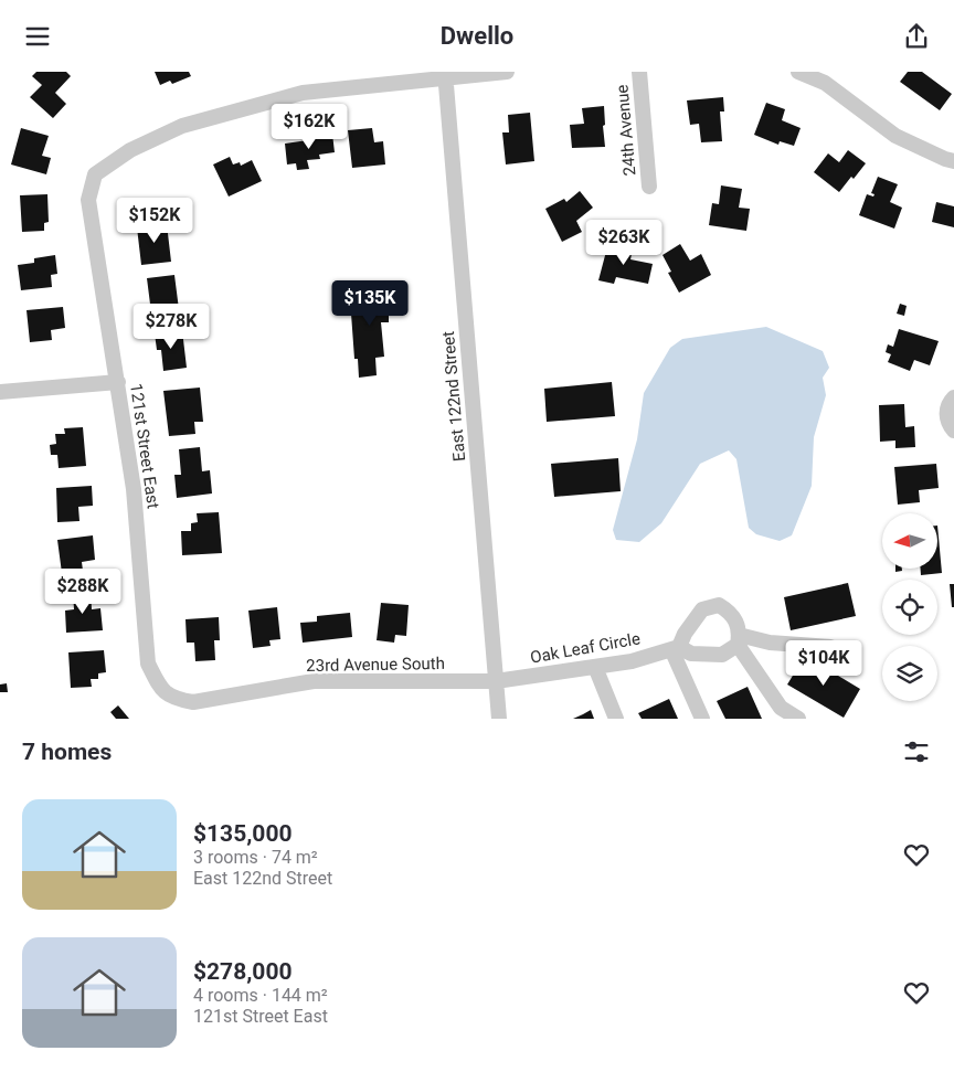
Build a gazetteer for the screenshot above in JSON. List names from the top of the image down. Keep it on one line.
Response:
{"streets":{"street":["24th Avenue","East 122nd Street","121st Street East","Oak Leaf Circle","23rd Avenue South"]},"crossings":[["East 122nd Street","121st Street East"],["East 122nd Street","Oak Leaf Circle"],["East 122nd Street","23rd Avenue South"],["121st Street East","23rd Avenue South"],["Oak Leaf Circle","23rd Avenue South"]],"north":"left","page":{"header":"Dwello","price":["$162K","$152K","$263K","$135K","$278K","$288K","$104K"],"heading":"7 homes","list":[{"name":"$135,000","note":"3 rooms · 74 m² · East 122nd Street"},{"name":"$278,000","note":"4 rooms · 144 m² · 121st Street East"}]}}
